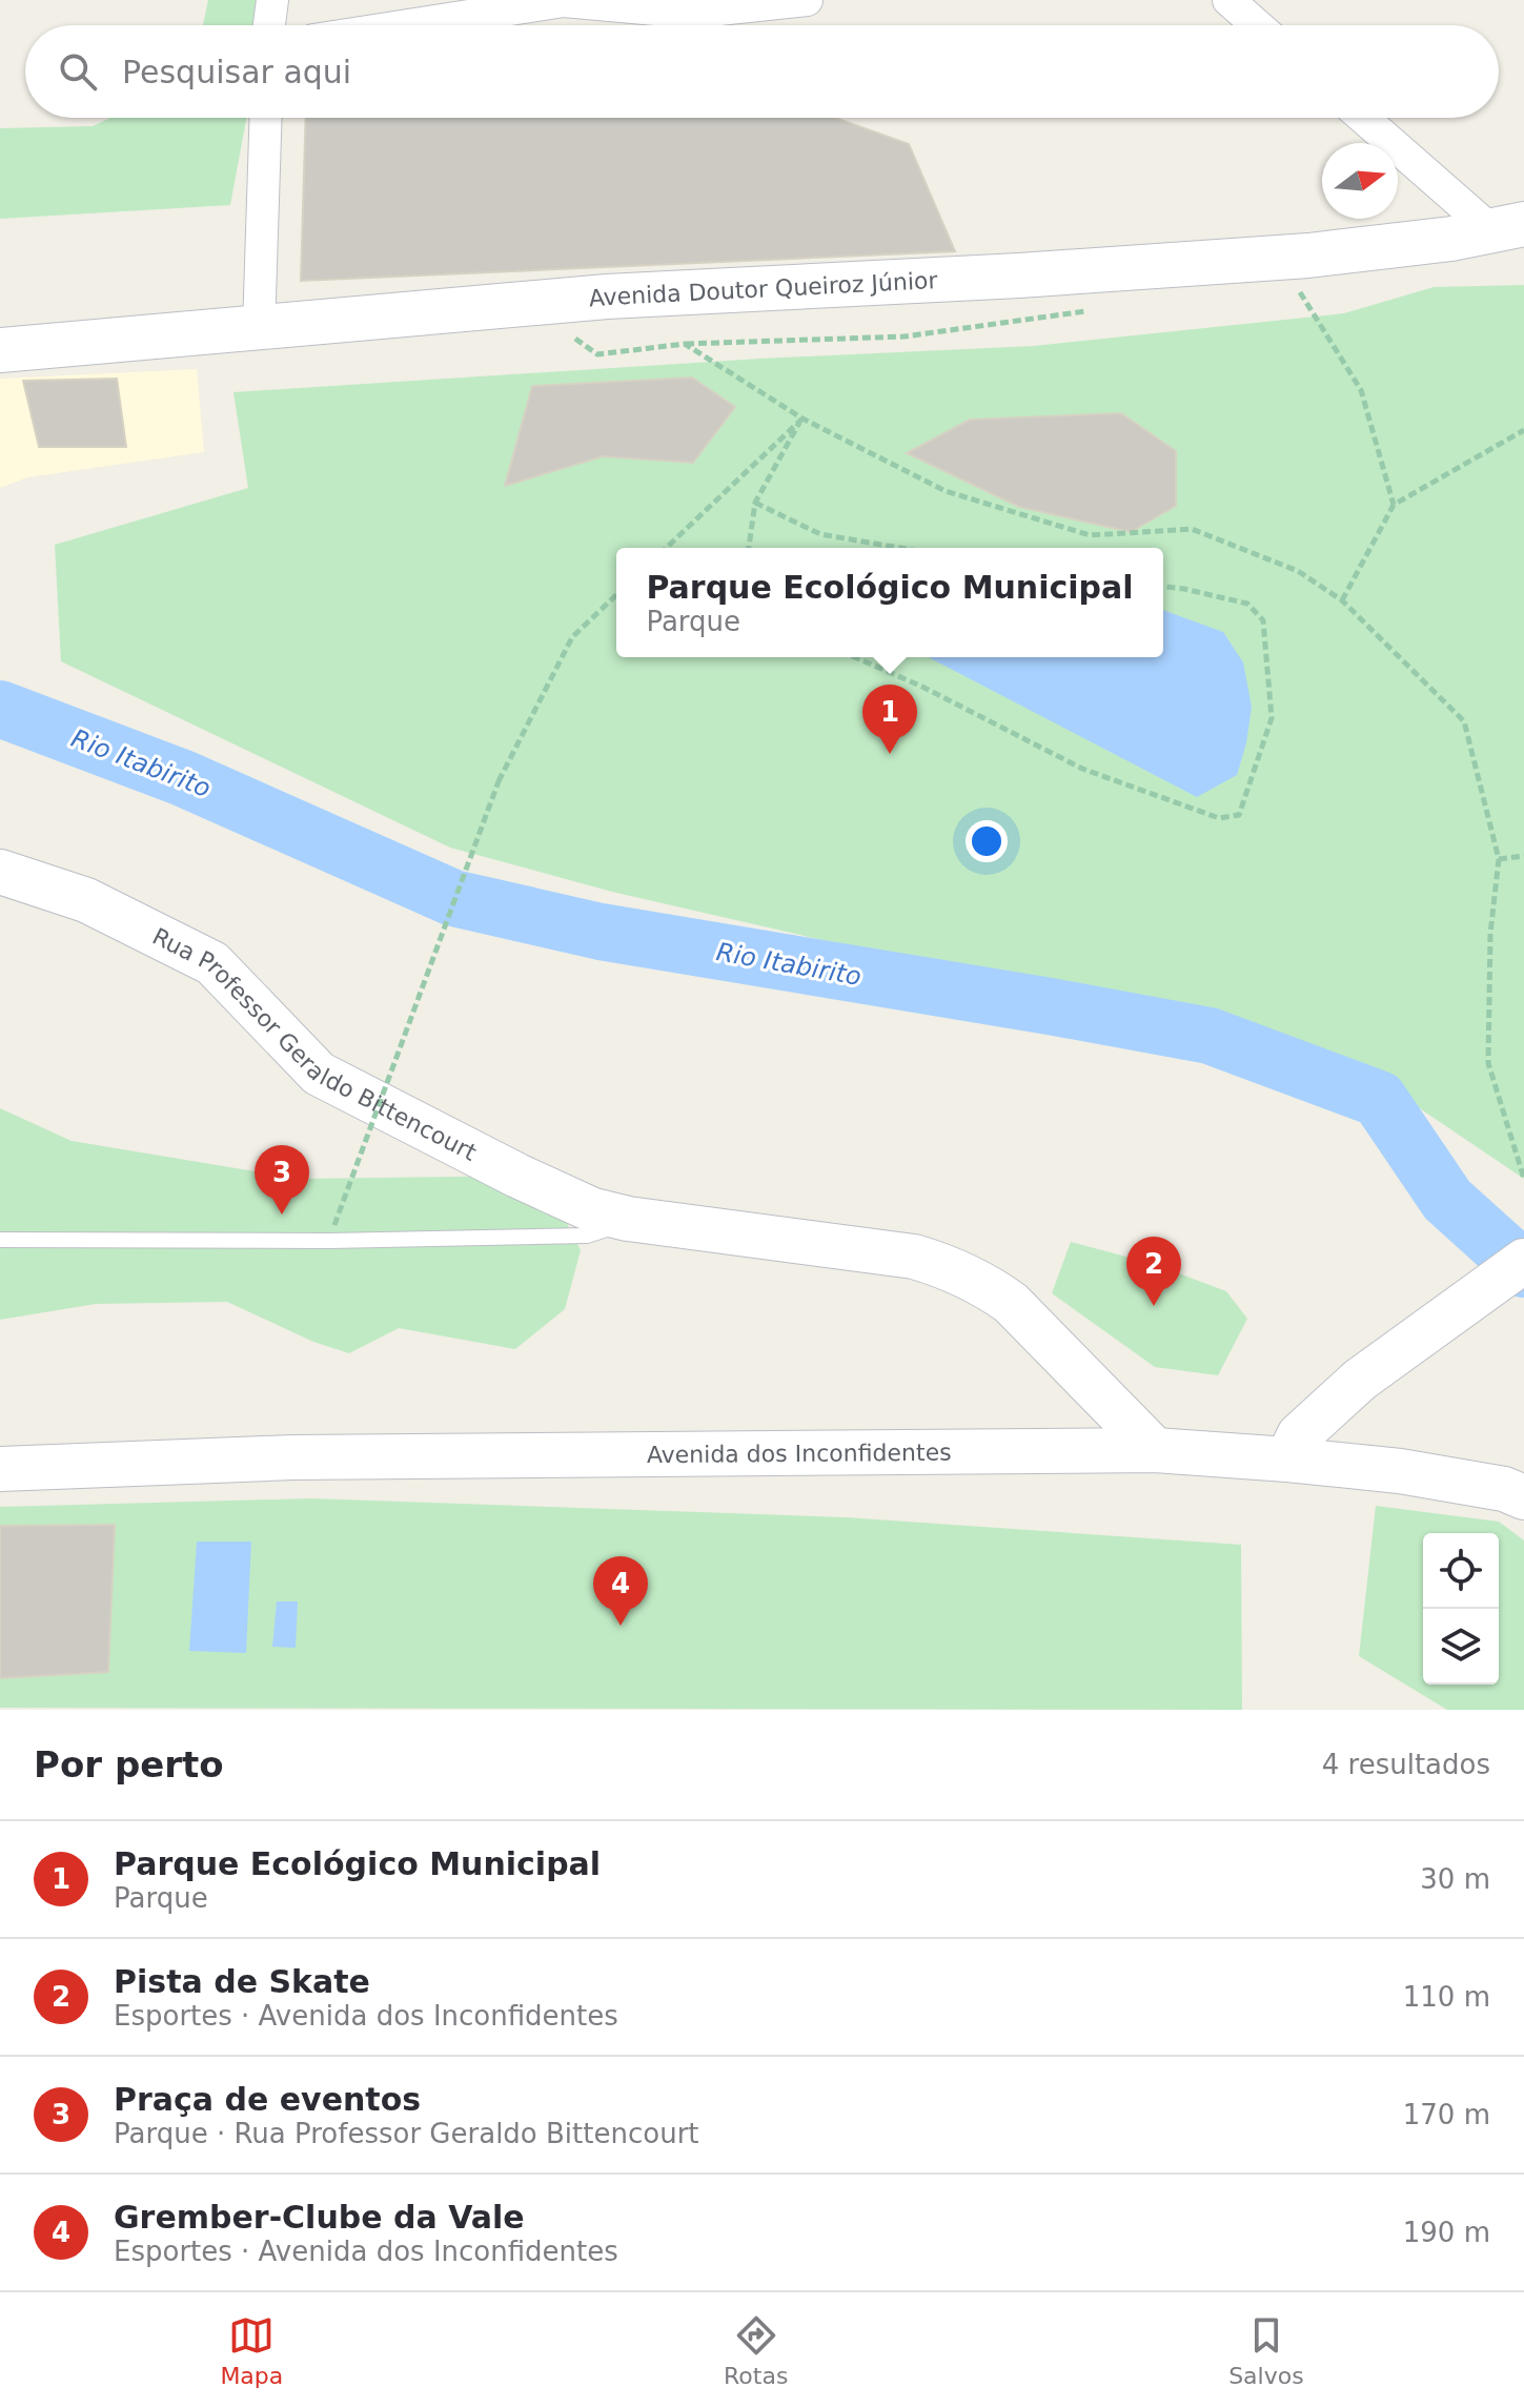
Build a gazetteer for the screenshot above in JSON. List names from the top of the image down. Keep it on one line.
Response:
{"streets":{"main road":["Avenida Doutor Queiroz Júnior","Rua Professor Geraldo Bittencourt","Avenida dos Inconfidentes"]},"crossings":[["Rua Professor Geraldo Bittencourt","Avenida dos Inconfidentes"]],"water":["Rio Itabirito"],"north":"right","page":{"search":"Pesquisar aqui","popup":["Parque Ecológico Municipal","Parque"],"pins":["1","3","2","4"],"heading":["Por perto","4 resultados"],"list":[{"mark":"1","name":"Parque Ecológico Municipal","note":"Parque","value":"30 m"},{"mark":"2","name":"Pista de Skate","note":"Esportes · Avenida dos Inconfidentes","value":"110 m"},{"mark":"3","name":"Praça de eventos","note":"Parque · Rua Professor Geraldo Bittencourt","value":"170 m"},{"mark":"4","name":"Grember-Clube da Vale","note":"Esportes · Avenida dos Inconfidentes","value":"190 m"}],"nav":["Mapa","Rotas","Salvos"]}}
